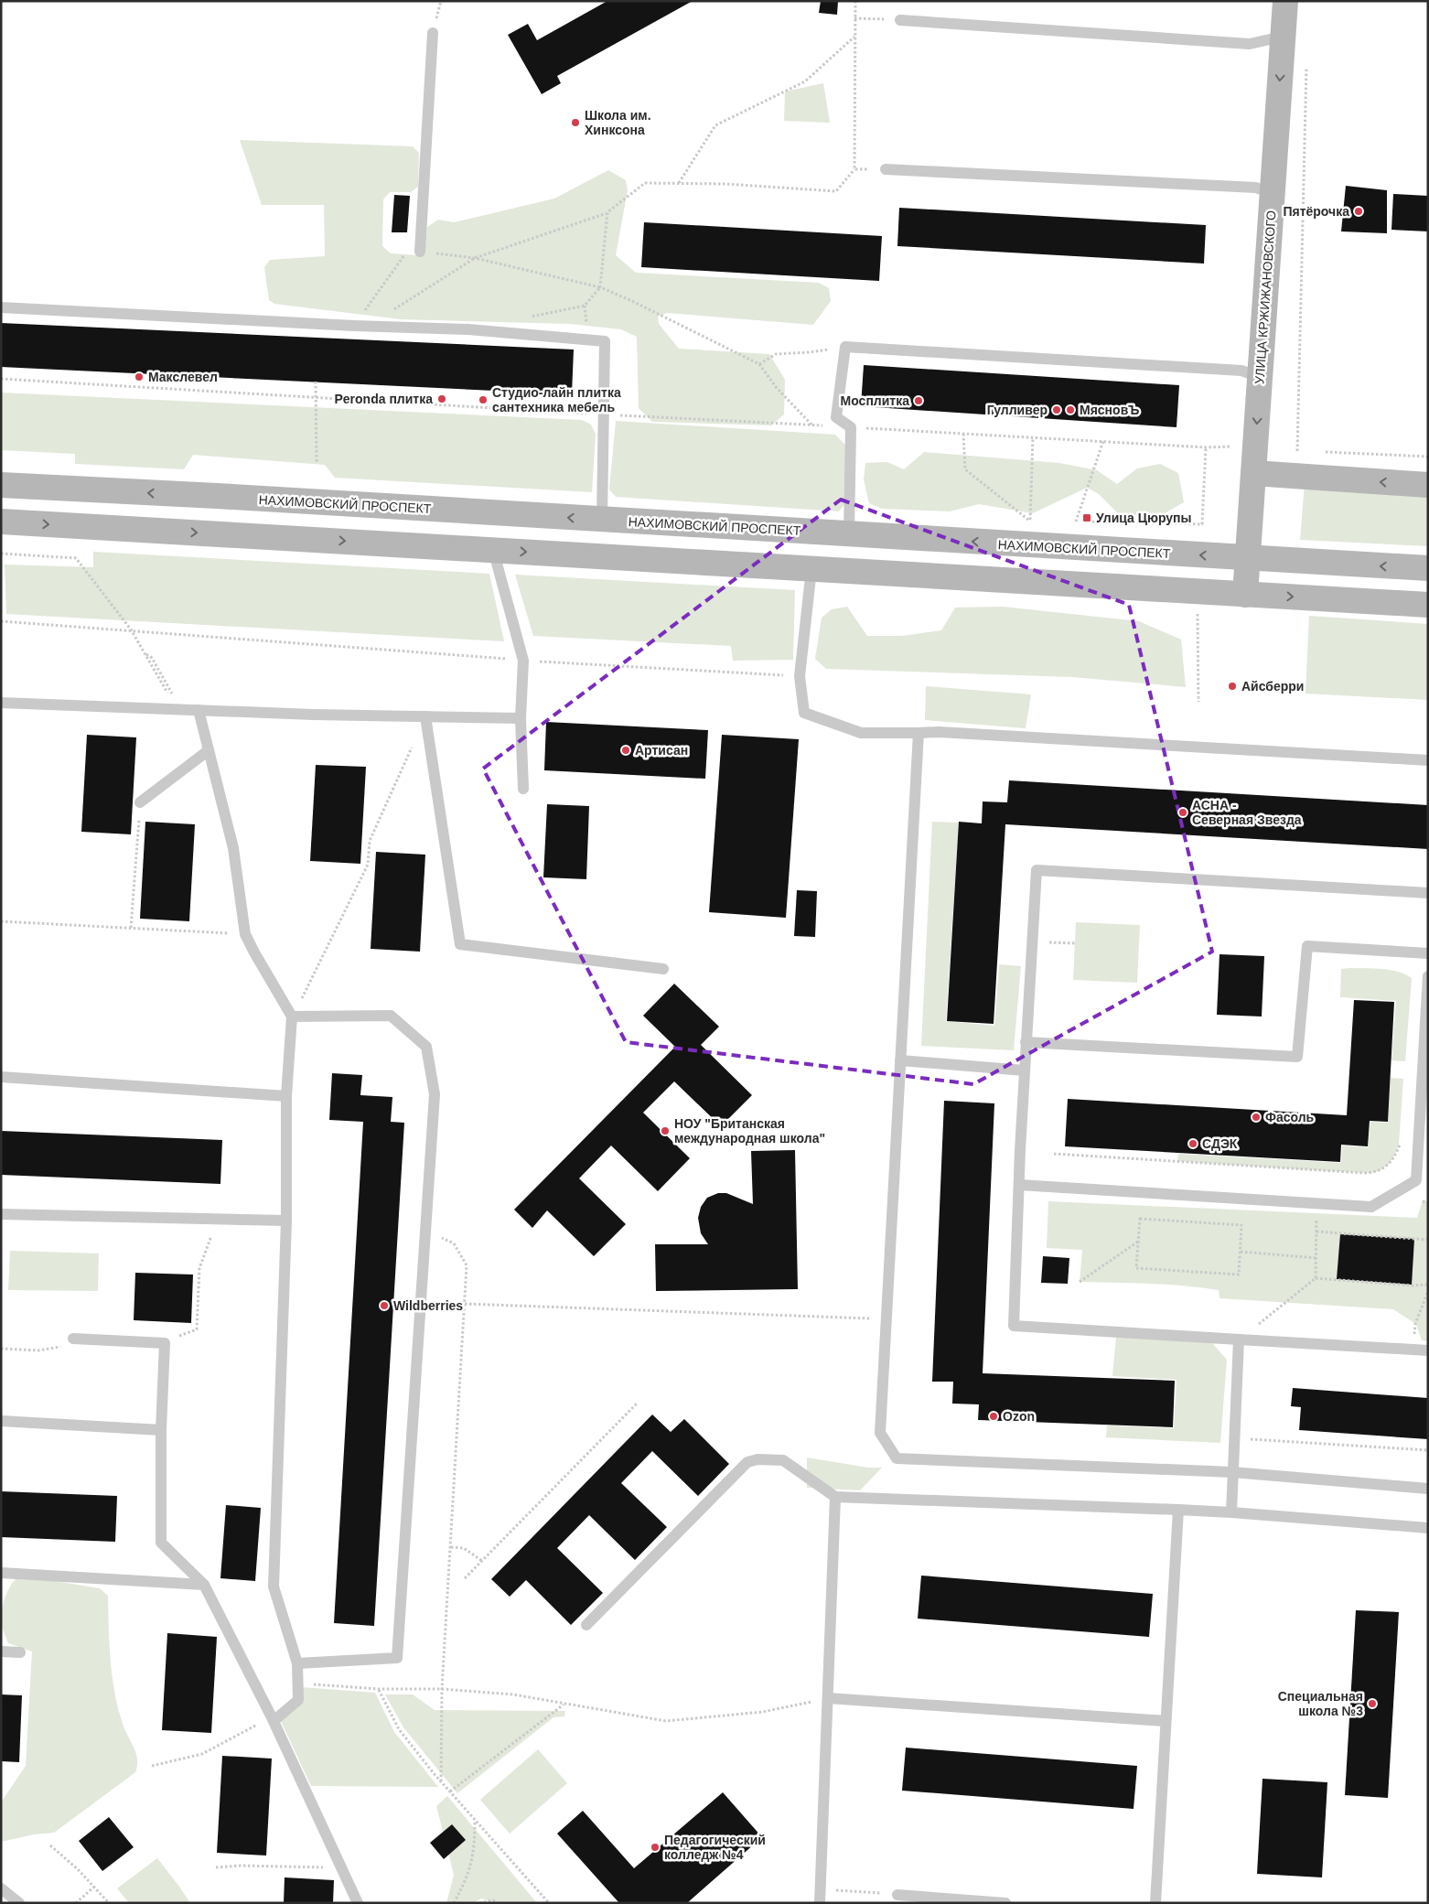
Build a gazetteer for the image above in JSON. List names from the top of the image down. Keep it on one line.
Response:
{"streets":{"main road":["УЛИЦА КРЖИЖАНОВСКОГО","НАХИМОВСКИЙ ПРОСПЕКТ"]},"crossings":[["УЛИЦА КРЖИЖАНОВСКОГО","НАХИМОВСКИЙ ПРОСПЕКТ"]],"one_way":["УЛИЦА КРЖИЖАНОВСКОГО"],"places":{"other":["Школа им. Хинксона","Пятёрочка","Макслевел","Peronda плитка","Студио-лайн плитка сантехника мебель","Мосплитка","Гулливер","МясновЪ","Айсберри","Артисан","АСНА - Северная Звезда","Фасоль","НОУ \"Британская международная школа\"","СДЭК","Wildberries","Ozon","Специальная школа №3","Педагогический колледж №4"],"transit":["Улица Цюрупы"]}}
